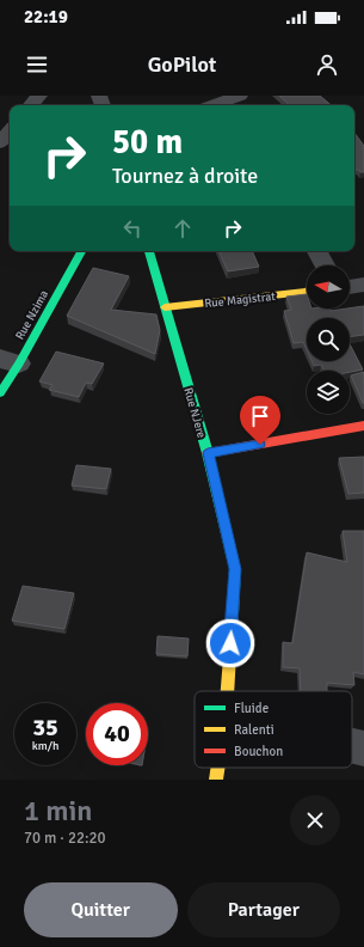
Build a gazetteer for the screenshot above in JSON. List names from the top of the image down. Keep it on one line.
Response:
{"streets":{"street":["Rue Magistrat","Rue Nzima","Rue NJere"]},"crossings":[["Rue Magistrat","Rue NJere"]],"legend":["Fluide","Ralenti","Bouchon"],"north":"left","page":{"status":"22:19","header":"GoPilot","turn":["50 m","Tournez à droite"],"speed":"35 km/h","limit":"40","heading":["1 min","70 m · 22:20"],"buttons":["Quitter","Partager"]}}
